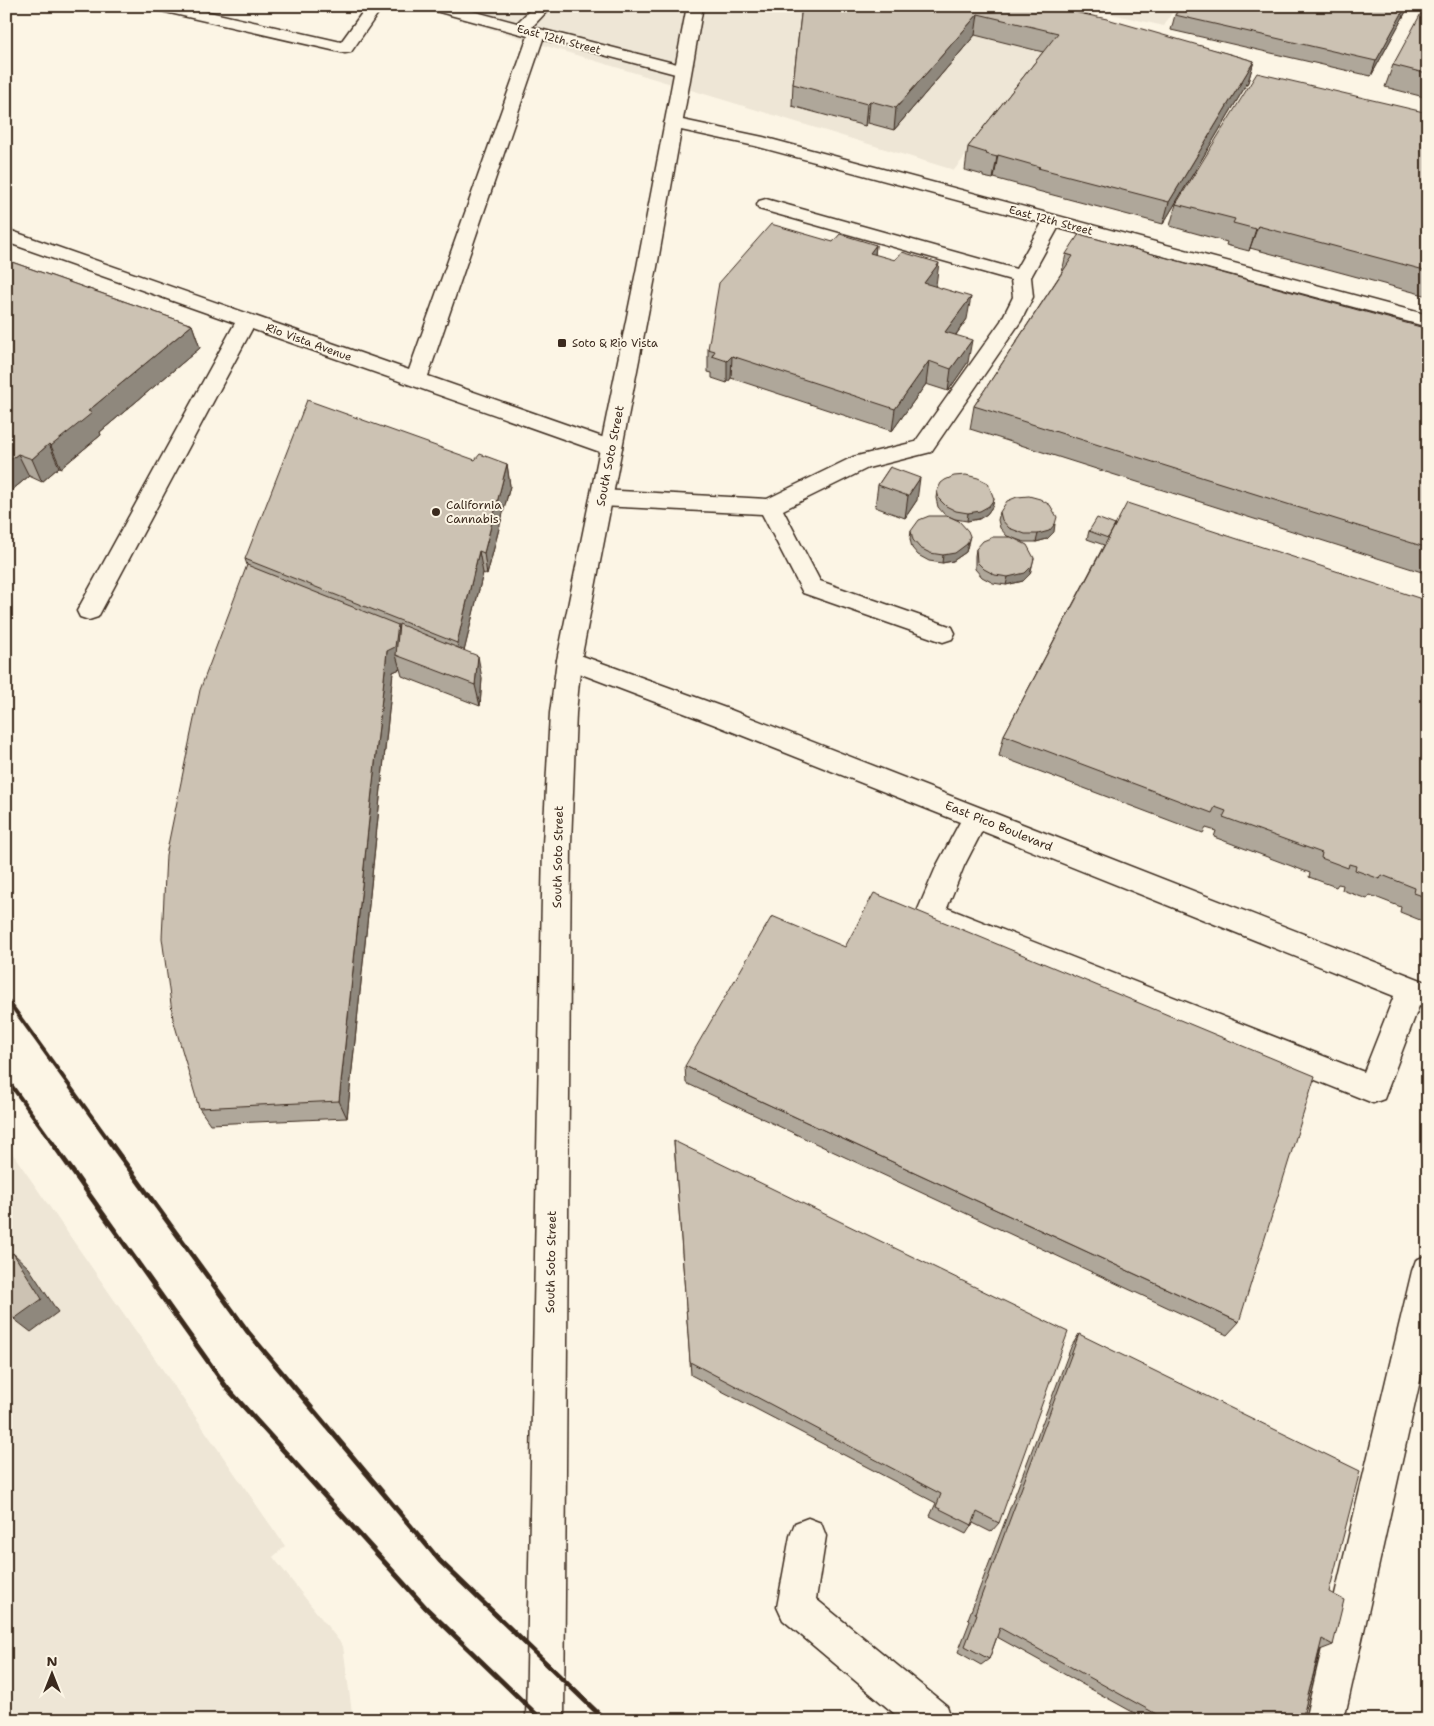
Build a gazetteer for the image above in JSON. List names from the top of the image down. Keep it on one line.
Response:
{"streets":{"street":["East 12th Street","Rio Vista Avenue","South Soto Street","East Pico Boulevard"]},"crossings":[["East 12th Street","South Soto Street"],["Rio Vista Avenue","South Soto Street"],["South Soto Street","East Pico Boulevard"]],"places":{"transit":["Soto & Rio Vista"],"other":["California Cannabis"]},"north":"top"}
